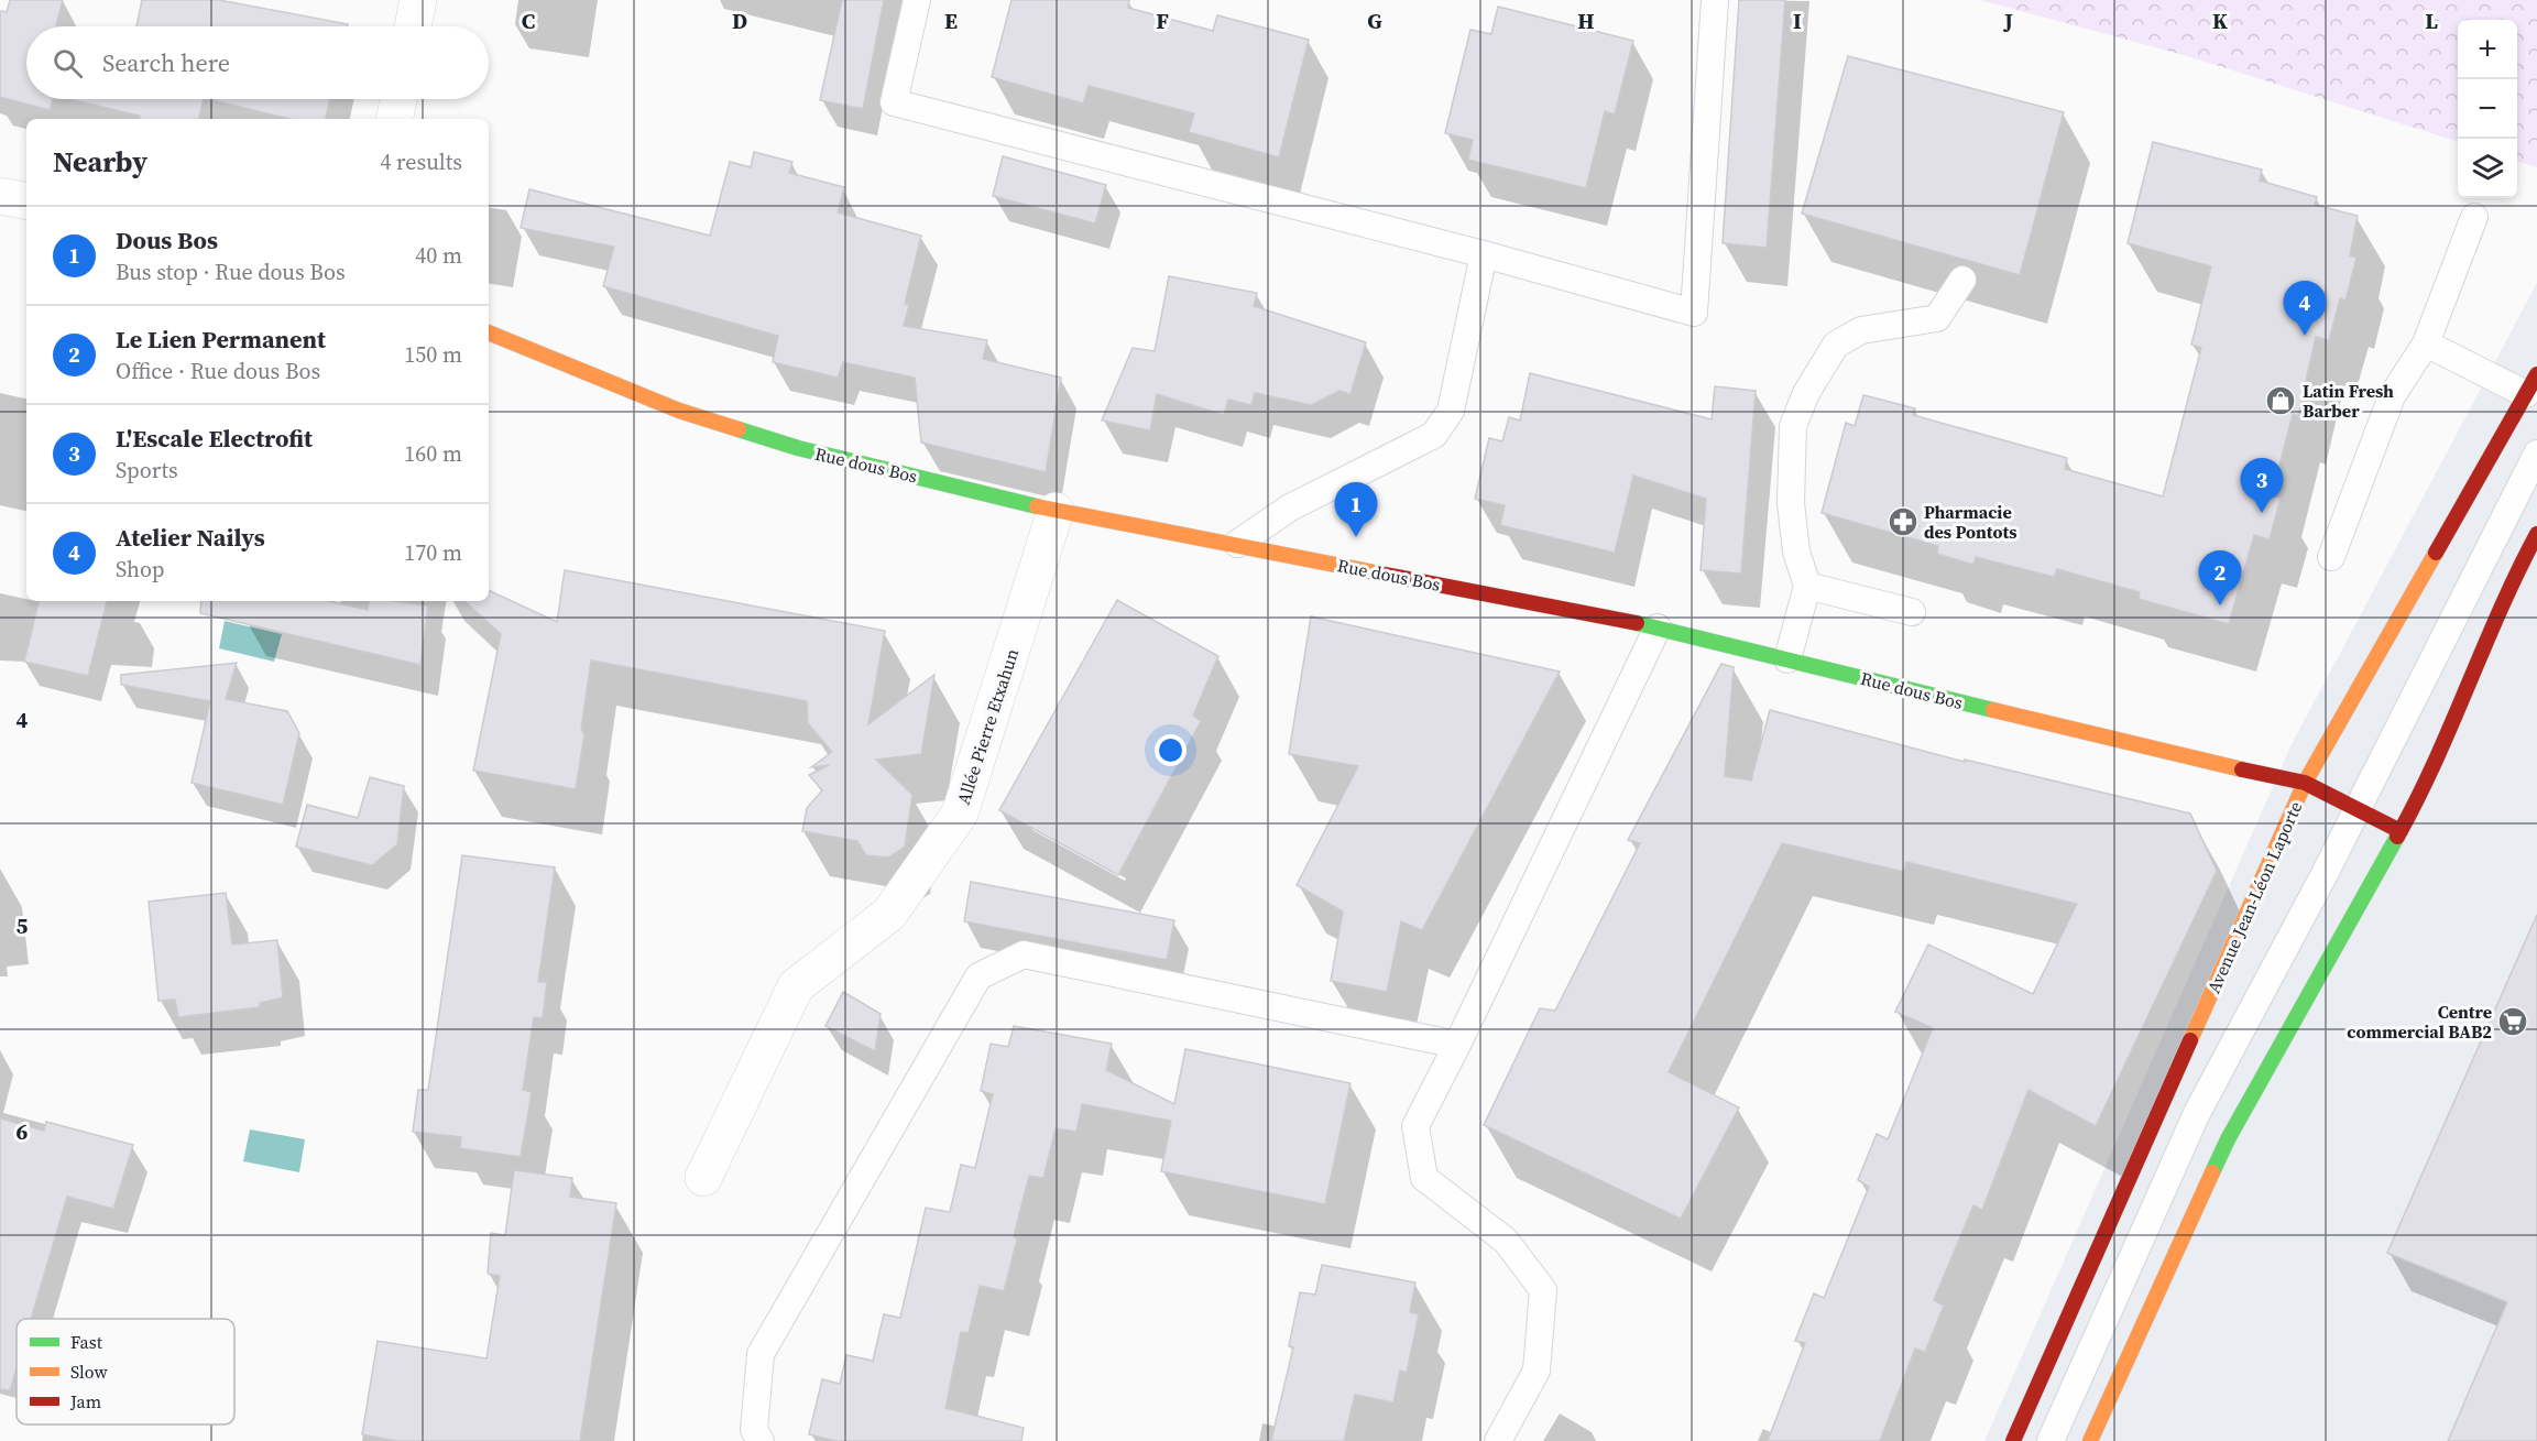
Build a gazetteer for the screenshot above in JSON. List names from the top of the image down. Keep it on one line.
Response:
{"streets":{"street":["Rue dous Bos","Allée Pierre Etxahun","Avenue Jean-Léon Laporte"]},"crossings":[["Rue dous Bos","Allée Pierre Etxahun"],["Rue dous Bos","Avenue Jean-Léon Laporte"]],"places":{"shop":["Latin Fresh Barber"],"pharmacy":["Pharmacie des Pontots"],"supermarket":["Centre commercial BAB2"]},"legend":["Fast","Slow","Jam"],"page":{"map_buttons":["+","−"],"search":"Search here","heading":["Nearby","4 results"],"list":[{"mark":"1","name":"Dous Bos","note":"Bus stop · Rue dous Bos","value":"40 m"},{"mark":"2","name":"Le Lien Permanent","note":"Office · Rue dous Bos","value":"150 m"},{"mark":"3","name":"L'Escale Electrofit","note":"Sports","value":"160 m"},{"mark":"4","name":"Atelier Nailys","note":"Shop","value":"170 m"}],"pins":["4","3","1","2"]},"grid":{"columns":["C","D","E","F","G","H","I","J","K","L"],"rows":["4","5","6"]}}
